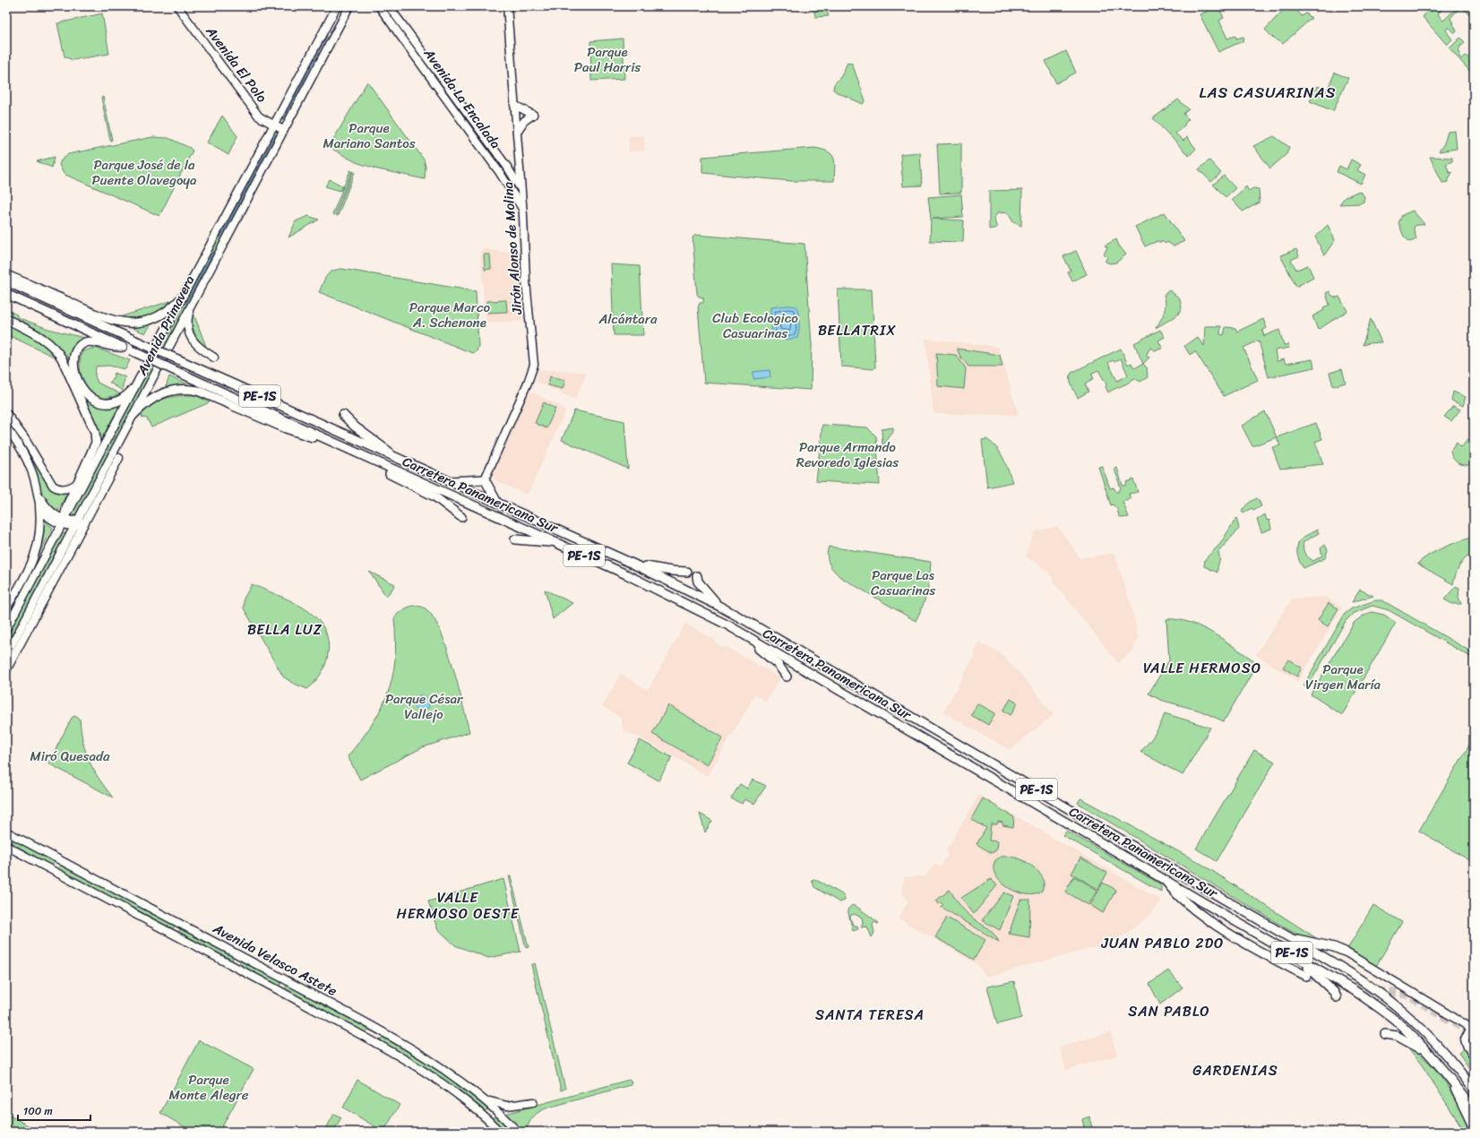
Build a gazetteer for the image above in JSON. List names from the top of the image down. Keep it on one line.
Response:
{"streets":{"highway":["PE-1S","Carretera Panamericana Sur"],"main road":["Avenida El Polo","Avenida La Encalada","Jirón Alonso de Molina","Avenida Primavera","Avenida Velasco Astete"]},"crossings":[["Avenida El Polo","Avenida Primavera"],["Avenida La Encalada","Jirón Alonso de Molina"]],"districts":["LAS CASUARINAS","BELLATRIX","BELLA LUZ","VALLE HERMOSO","VALLE HERMOSO OESTE","JUAN PABLO 2DO","SAN PABLO","SANTA TERESA","GARDENIAS"],"parks":["Parque Paul Harris","Parque Mariano Santos","Parque José de la Puente Olavegoya","Parque Marco A. Schenone","Club Ecologico Casuarinas","Alcántara","Parque Armando Revoredo Iglesias","Parque Las Casuarinas","Parque Virgen María","Parque César Vallejo","Miró Quesada","Parque Monte Alegre"],"scale_bar":"100 m"}
